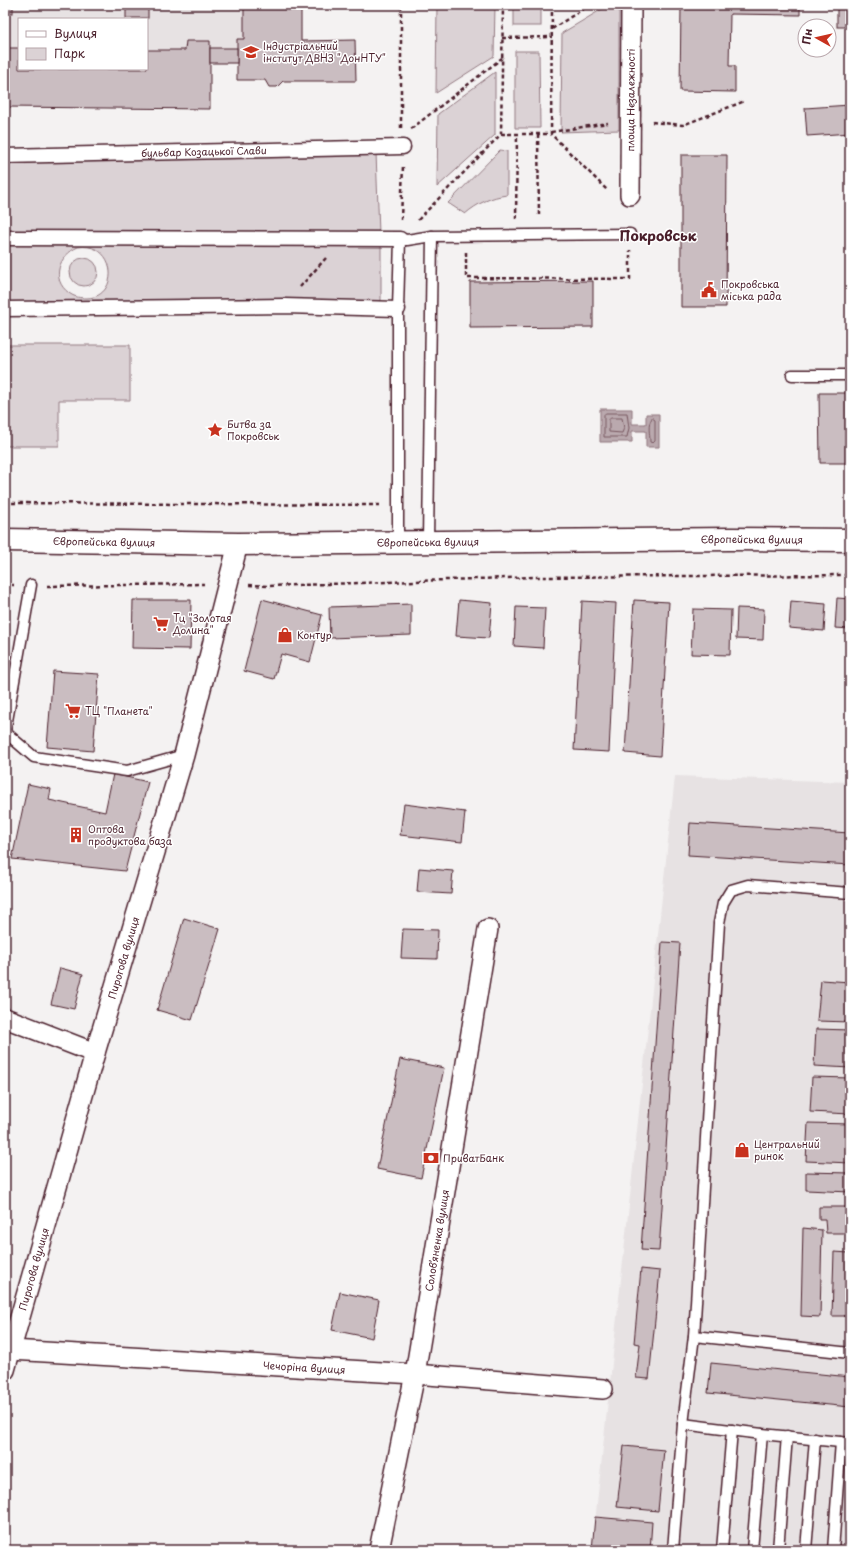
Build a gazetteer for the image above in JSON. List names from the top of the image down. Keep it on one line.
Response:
{"streets":{"street":["площа Незалежності","бульвар Козацької Слави","Європейська вулиця","Пирогова вулиця","Солов’яненка вулиця","Чечоріна вулиця"]},"crossings":[["Європейська вулиця","Пирогова вулиця"],["Пирогова вулиця","Чечоріна вулиця"],["Солов’яненка вулиця","Чечоріна вулиця"]],"districts":["Покровськ"],"places":{"school or university":["Індустріальний інститут ДВНЗ \"ДонНТУ\""],"public building":["Покровська міська рада"],"place":["Битва за Покровськ"],"supermarket":["Тц \"Золотая Долина\"","ТЦ \"Планета\""],"shop":["Контур","Центральний ринок"],"building":["Оптова продуктова база"],"bank":["ПриватБанк"]},"legend":["Вулиця","Парк"],"north":"left"}
